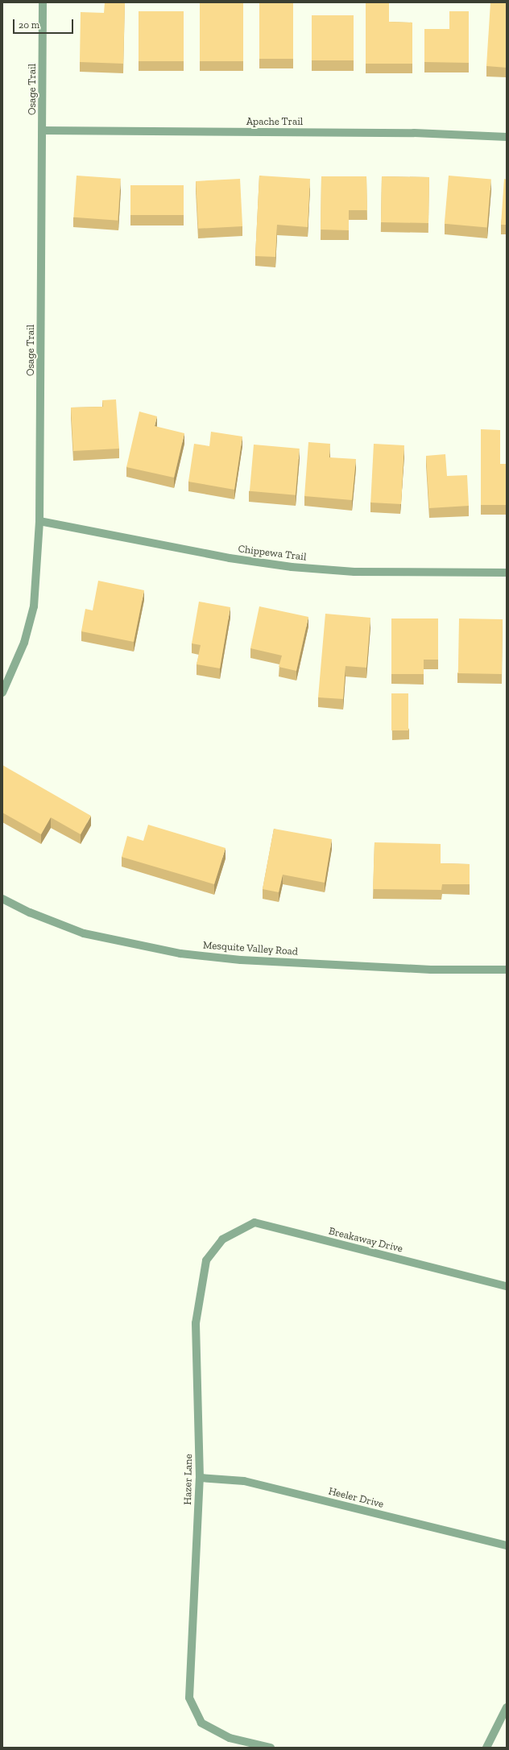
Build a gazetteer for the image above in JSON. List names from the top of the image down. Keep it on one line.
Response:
{"streets":{"street":["Osage Trail","Apache Trail","Chippewa Trail","Mesquite Valley Road","Breakaway Drive","Hazer Lane","Heeler Drive"]},"crossings":[["Osage Trail","Apache Trail"],["Osage Trail","Chippewa Trail"],["Breakaway Drive","Hazer Lane"],["Hazer Lane","Heeler Drive"]],"scale_bar":"20 m"}
